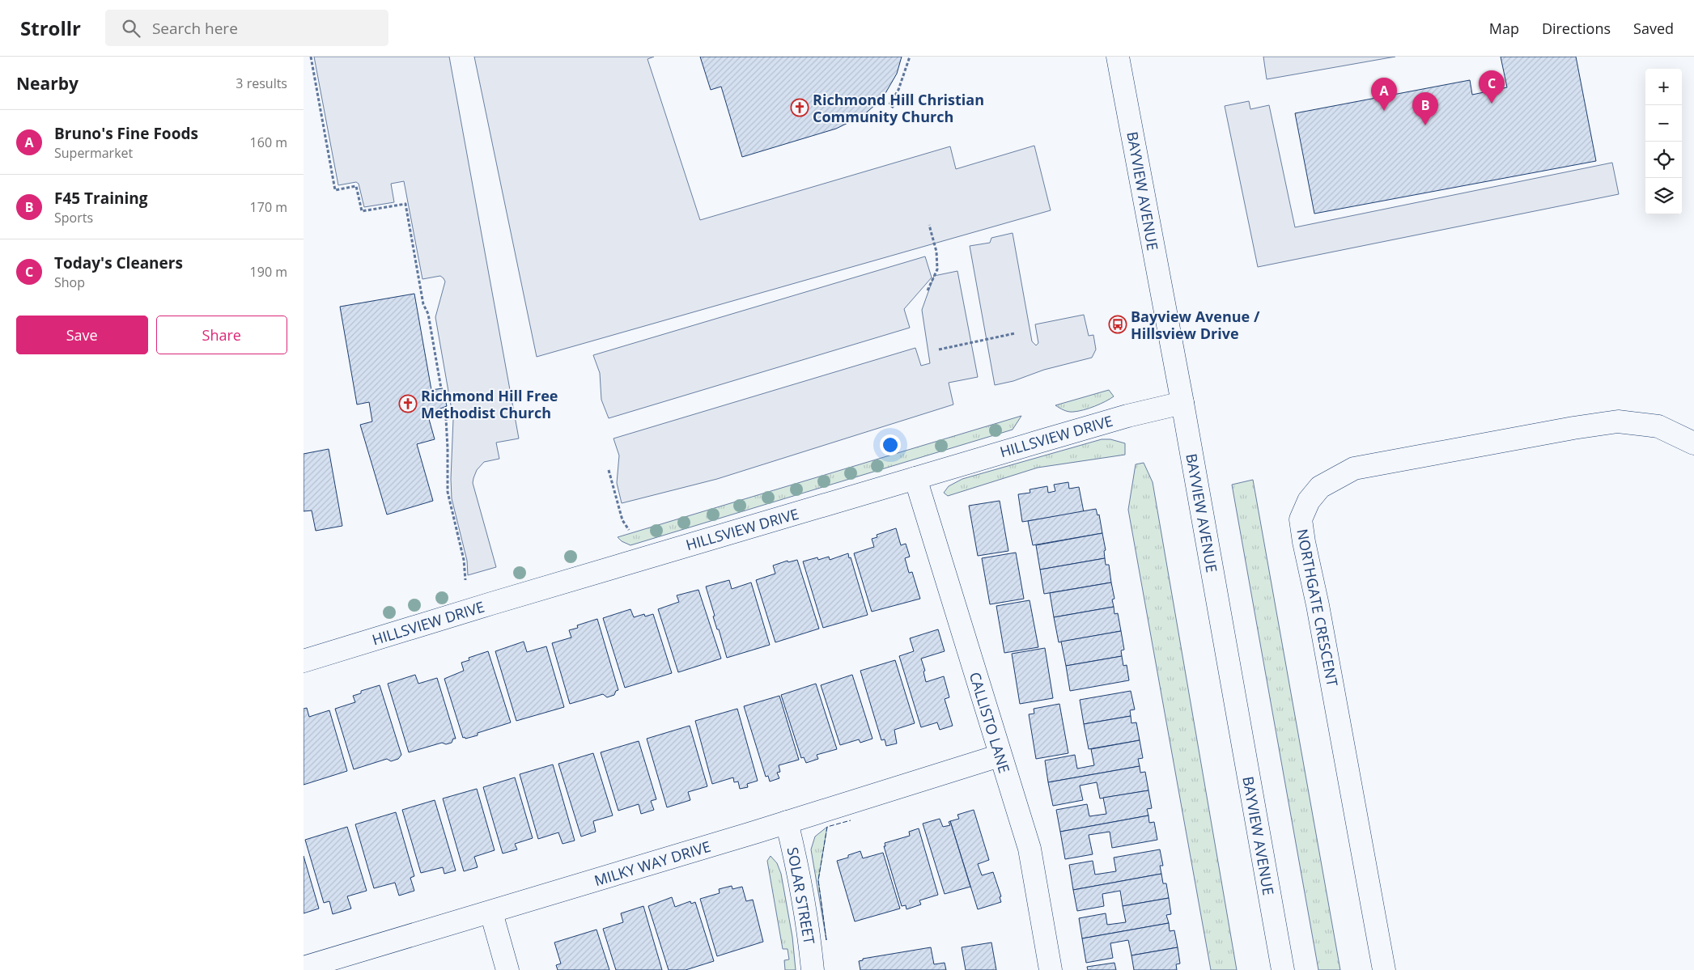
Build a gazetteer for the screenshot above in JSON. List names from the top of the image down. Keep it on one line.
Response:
{"streets":{"street":["BAYVIEW AVENUE","HILLSVIEW DRIVE","NORTHGATE CRESCENT","CALLISTO LANE","MILKY WAY DRIVE","SOLAR STREET"]},"crossings":[["BAYVIEW AVENUE","HILLSVIEW DRIVE"],["HILLSVIEW DRIVE","CALLISTO LANE"],["CALLISTO LANE","MILKY WAY DRIVE"],["MILKY WAY DRIVE","SOLAR STREET"]],"places":{"church":["Richmond Hill Christian Community Church","Richmond Hill Free Methodist Church"],"bus stop":["Bayview Avenue / Hillsview Drive"]},"page":{"header":"Strollr","search":"Search here","nav":["Map","Directions","Saved"],"heading":["Nearby","3 results"],"map_buttons":["+","−"],"pins":["C","A","B"],"list":[{"mark":"A","name":"Bruno's Fine Foods","note":"Supermarket","value":"160 m"},{"mark":"B","name":"F45 Training","note":"Sports","value":"170 m"},{"mark":"C","name":"Today's Cleaners","note":"Shop","value":"190 m"}],"buttons":["Save","Share"]}}
